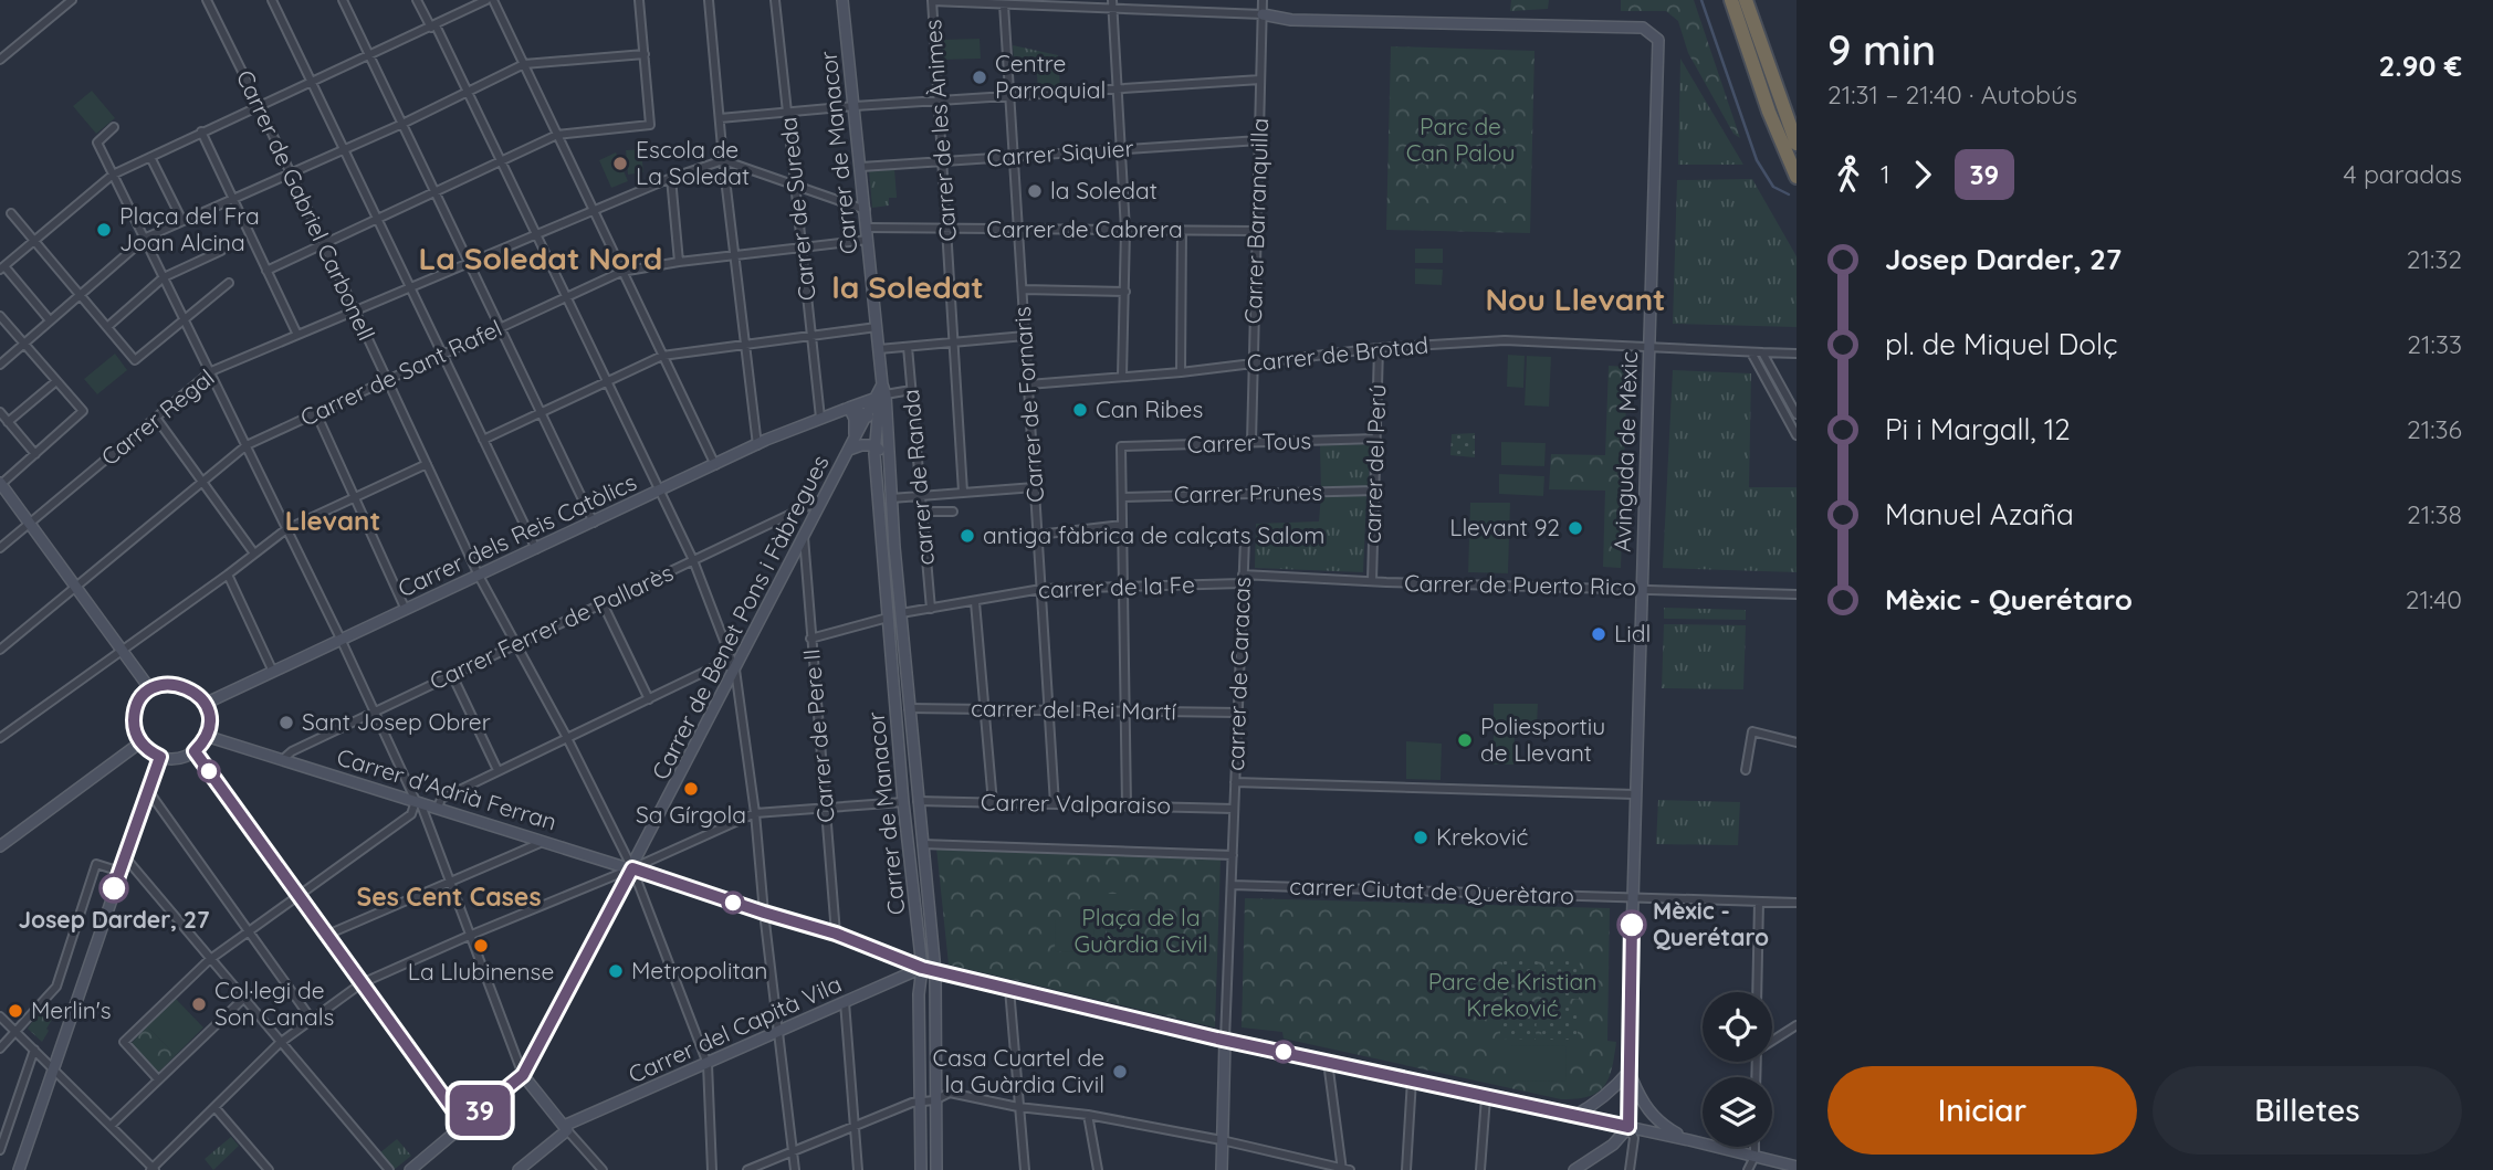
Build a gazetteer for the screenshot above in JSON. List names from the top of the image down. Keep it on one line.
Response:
{"streets":{"street":["Carrer de les Ànimes","Carrer de Manacor","Carrer Siquier","Carrer de Gabriel Carbonell","Carrer de Sureda","Carrer Barranquilla","Carrer de Cabrera","Carrer de Brotad","Carrer de Sant Rafel","Carrer de Fornaris","Carrer Regal","Carrer Tous","Avinguda de Mèxic","carrer del Perú","carrer de Randa","Carrer Prunes","Carrer dels Reis Catòlics","Carrer de Puerto Rico","carrer de la Fe","Carrer de Benet Pons i Fàbregues","Carrer Ferrer de Pallarès","carrer de Caracas","carrer del Rei Martí","Carrer de Pere II","Carrer d'Adrià Ferran","Carrer Valparaiso","carrer Ciutat de Querètaro","Carrer del Capità Vila"]},"crossings":[["Carrer de les Ànimes","Carrer Siquier"],["Carrer de les Ànimes","Carrer de Cabrera"],["Carrer de Manacor","Carrer Siquier"],["Carrer de Manacor","Carrer de Cabrera"],["Carrer de Manacor","Carrer de Sant Rafel"],["Carrer de Manacor","Carrer dels Reis Catòlics"],["Carrer de Manacor","carrer de la Fe"],["Carrer de Manacor","Carrer de Benet Pons i Fàbregues"],["Carrer de Manacor","carrer del Rei Martí"],["Carrer de Manacor","Carrer d'Adrià Ferran"],["Carrer de Manacor","Carrer Valparaiso"],["Carrer de Manacor","Carrer del Capità Vila"],["Carrer Siquier","Carrer Barranquilla"],["Carrer Siquier","Carrer de Fornaris"],["Carrer de Gabriel Carbonell","Carrer de Sant Rafel"],["Carrer de Gabriel Carbonell","Carrer Regal"],["Carrer de Gabriel Carbonell","Carrer dels Reis Catòlics"],["Carrer de Gabriel Carbonell","Carrer de Benet Pons i Fàbregues"],["Carrer de Gabriel Carbonell","Carrer Ferrer de Pallarès"],["Carrer de Gabriel Carbonell","Carrer d'Adrià Ferran"],["Carrer de Gabriel Carbonell","Carrer del Capità Vila"],["Carrer de Sureda","Carrer de Sant Rafel"],["Carrer de Sureda","Carrer dels Reis Catòlics"],["Carrer Barranquilla","Carrer de Cabrera"],["Carrer Barranquilla","Carrer de Brotad"],["Carrer Barranquilla","Carrer Tous"],["Carrer Barranquilla","Avinguda de Mèxic"],["Carrer de Cabrera","Carrer de Fornaris"],["Carrer de Brotad","Carrer de Fornaris"],["Carrer de Brotad","Avinguda de Mèxic"],["Carrer de Brotad","carrer del Perú"],["Carrer de Fornaris","carrer de la Fe"],["Carrer de Fornaris","carrer del Rei Martí"],["Carrer de Fornaris","Carrer Valparaiso"],["Carrer Tous","carrer del Perú"],["Carrer Tous","Carrer Prunes"],["Avinguda de Mèxic","Carrer de Puerto Rico"],["Avinguda de Mèxic","Carrer d'Adrià Ferran"],["Avinguda de Mèxic","carrer Ciutat de Querètaro"],["carrer del Perú","Carrer Prunes"],["carrer del Perú","Carrer de Puerto Rico"],["carrer de Randa","carrer de la Fe"],["Carrer dels Reis Catòlics","Carrer de Benet Pons i Fàbregues"],["Carrer dels Reis Catòlics","Carrer d'Adrià Ferran"],["Carrer de Puerto Rico","carrer de la Fe"],["Carrer de Puerto Rico","carrer de Caracas"],["carrer de la Fe","carrer de Caracas"],["Carrer de Benet Pons i Fàbregues","Carrer Ferrer de Pallarès"],["Carrer de Benet Pons i Fàbregues","Carrer de Pere II"],["Carrer de Benet Pons i Fàbregues","Carrer d'Adrià Ferran"],["Carrer Ferrer de Pallarès","Carrer d'Adrià Ferran"],["carrer de Caracas","carrer del Rei Martí"],["carrer de Caracas","Carrer Valparaiso"],["Carrer de Pere II","Carrer d'Adrià Ferran"],["Carrer d'Adrià Ferran","Carrer del Capità Vila"]],"districts":["La Soledat Nord","la Soledat","Nou Llevant","Llevant","Ses Cent Cases"],"parks":["Parc de Can Palou","Plaça de la Guàrdia Civil","Parc de Kristian Kreković"],"places":["Centre Parroquial","Escola de La Soledat","la Soledat","Plaça del Fra Joan Alcina","Can Ribes","Llevant 92","antiga fàbrica de calçats Salom","Lidl","Sant Josep Obrer","Poliesportiu de Llevant","Sa Gírgola","Kreković","Josep Darder, 27","Mèxic - Querétaro","La Llubinense","Metropolitan","Col·legi de Son Canals","Merlin's","Casa Cuartel de la Guàrdia Civil"],"lines":["bus line 39"],"page":{"on_map":"39","heading":["9 min","21:31 – 21:40 · Autobús","2.90 €"],"legs":["1","39","4 paradas"],"list":[{"name":"Josep Darder, 27","value":"21:32"},{"name":"pl. de Miquel Dolç","value":"21:33"},{"name":"Pi i Margall, 12","value":"21:36"},{"name":"Manuel Azaña","value":"21:38"},{"name":"Mèxic - Querétaro","value":"21:40"}],"buttons":["Iniciar","Billetes"]}}
